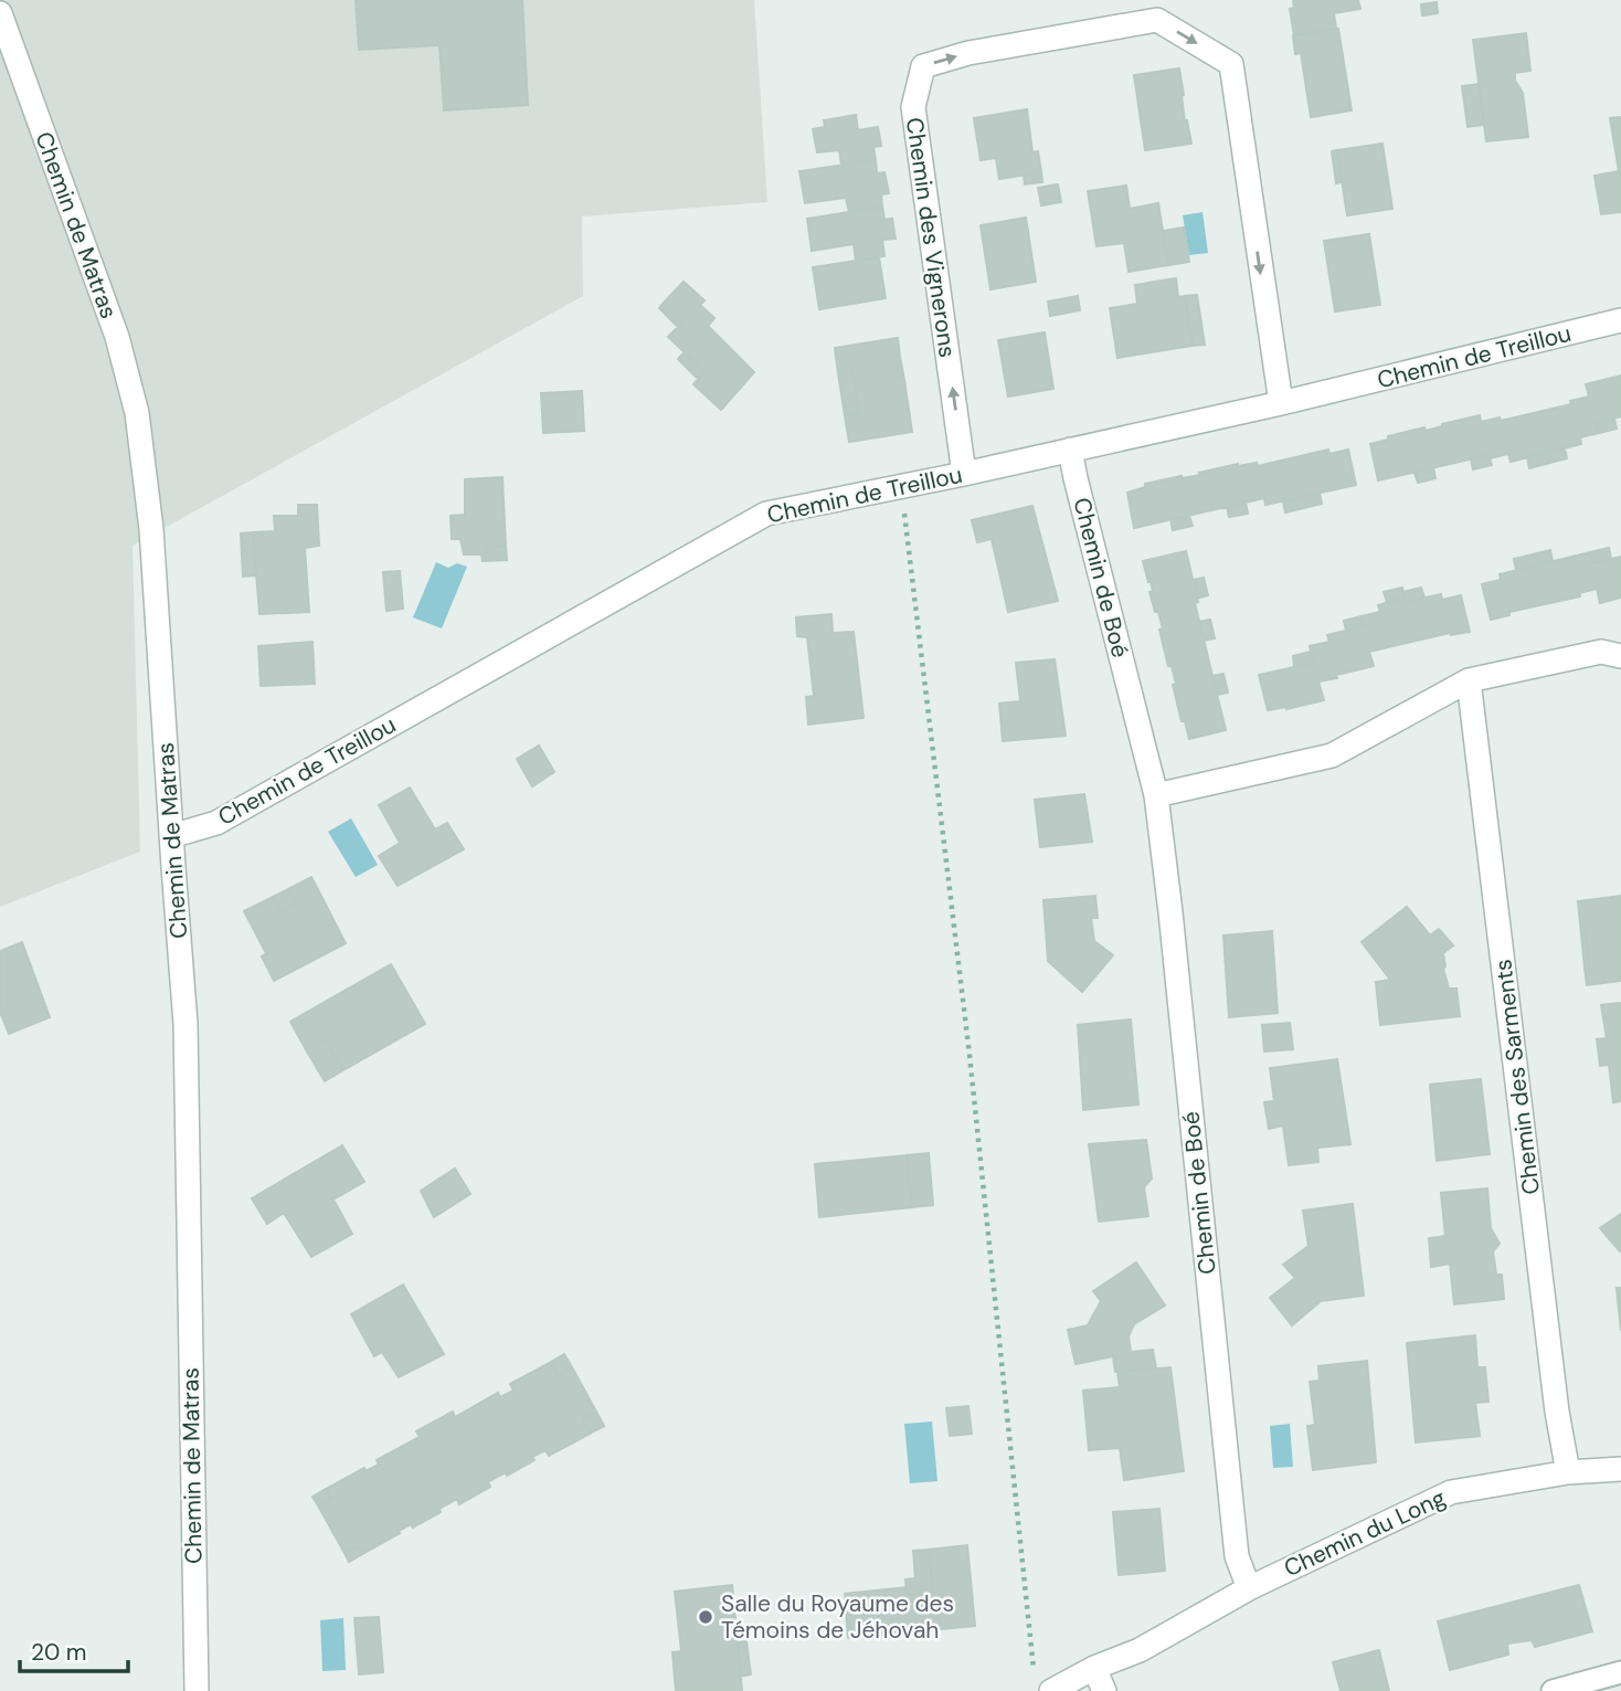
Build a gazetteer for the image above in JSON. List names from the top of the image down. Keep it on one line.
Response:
{"streets":{"street":["Chemin de Matras","Chemin des Vignerons","Chemin de Treillou","Chemin de Boé","Chemin des Sarments","Chemin du Long"]},"crossings":[["Chemin de Matras","Chemin de Treillou"],["Chemin des Vignerons","Chemin de Treillou"],["Chemin de Treillou","Chemin de Boé"],["Chemin de Boé","Chemin du Long"],["Chemin des Sarments","Chemin du Long"]],"places":["Salle du Royaume des Témoins de Jéhovah"],"scale_bar":"20 m"}
